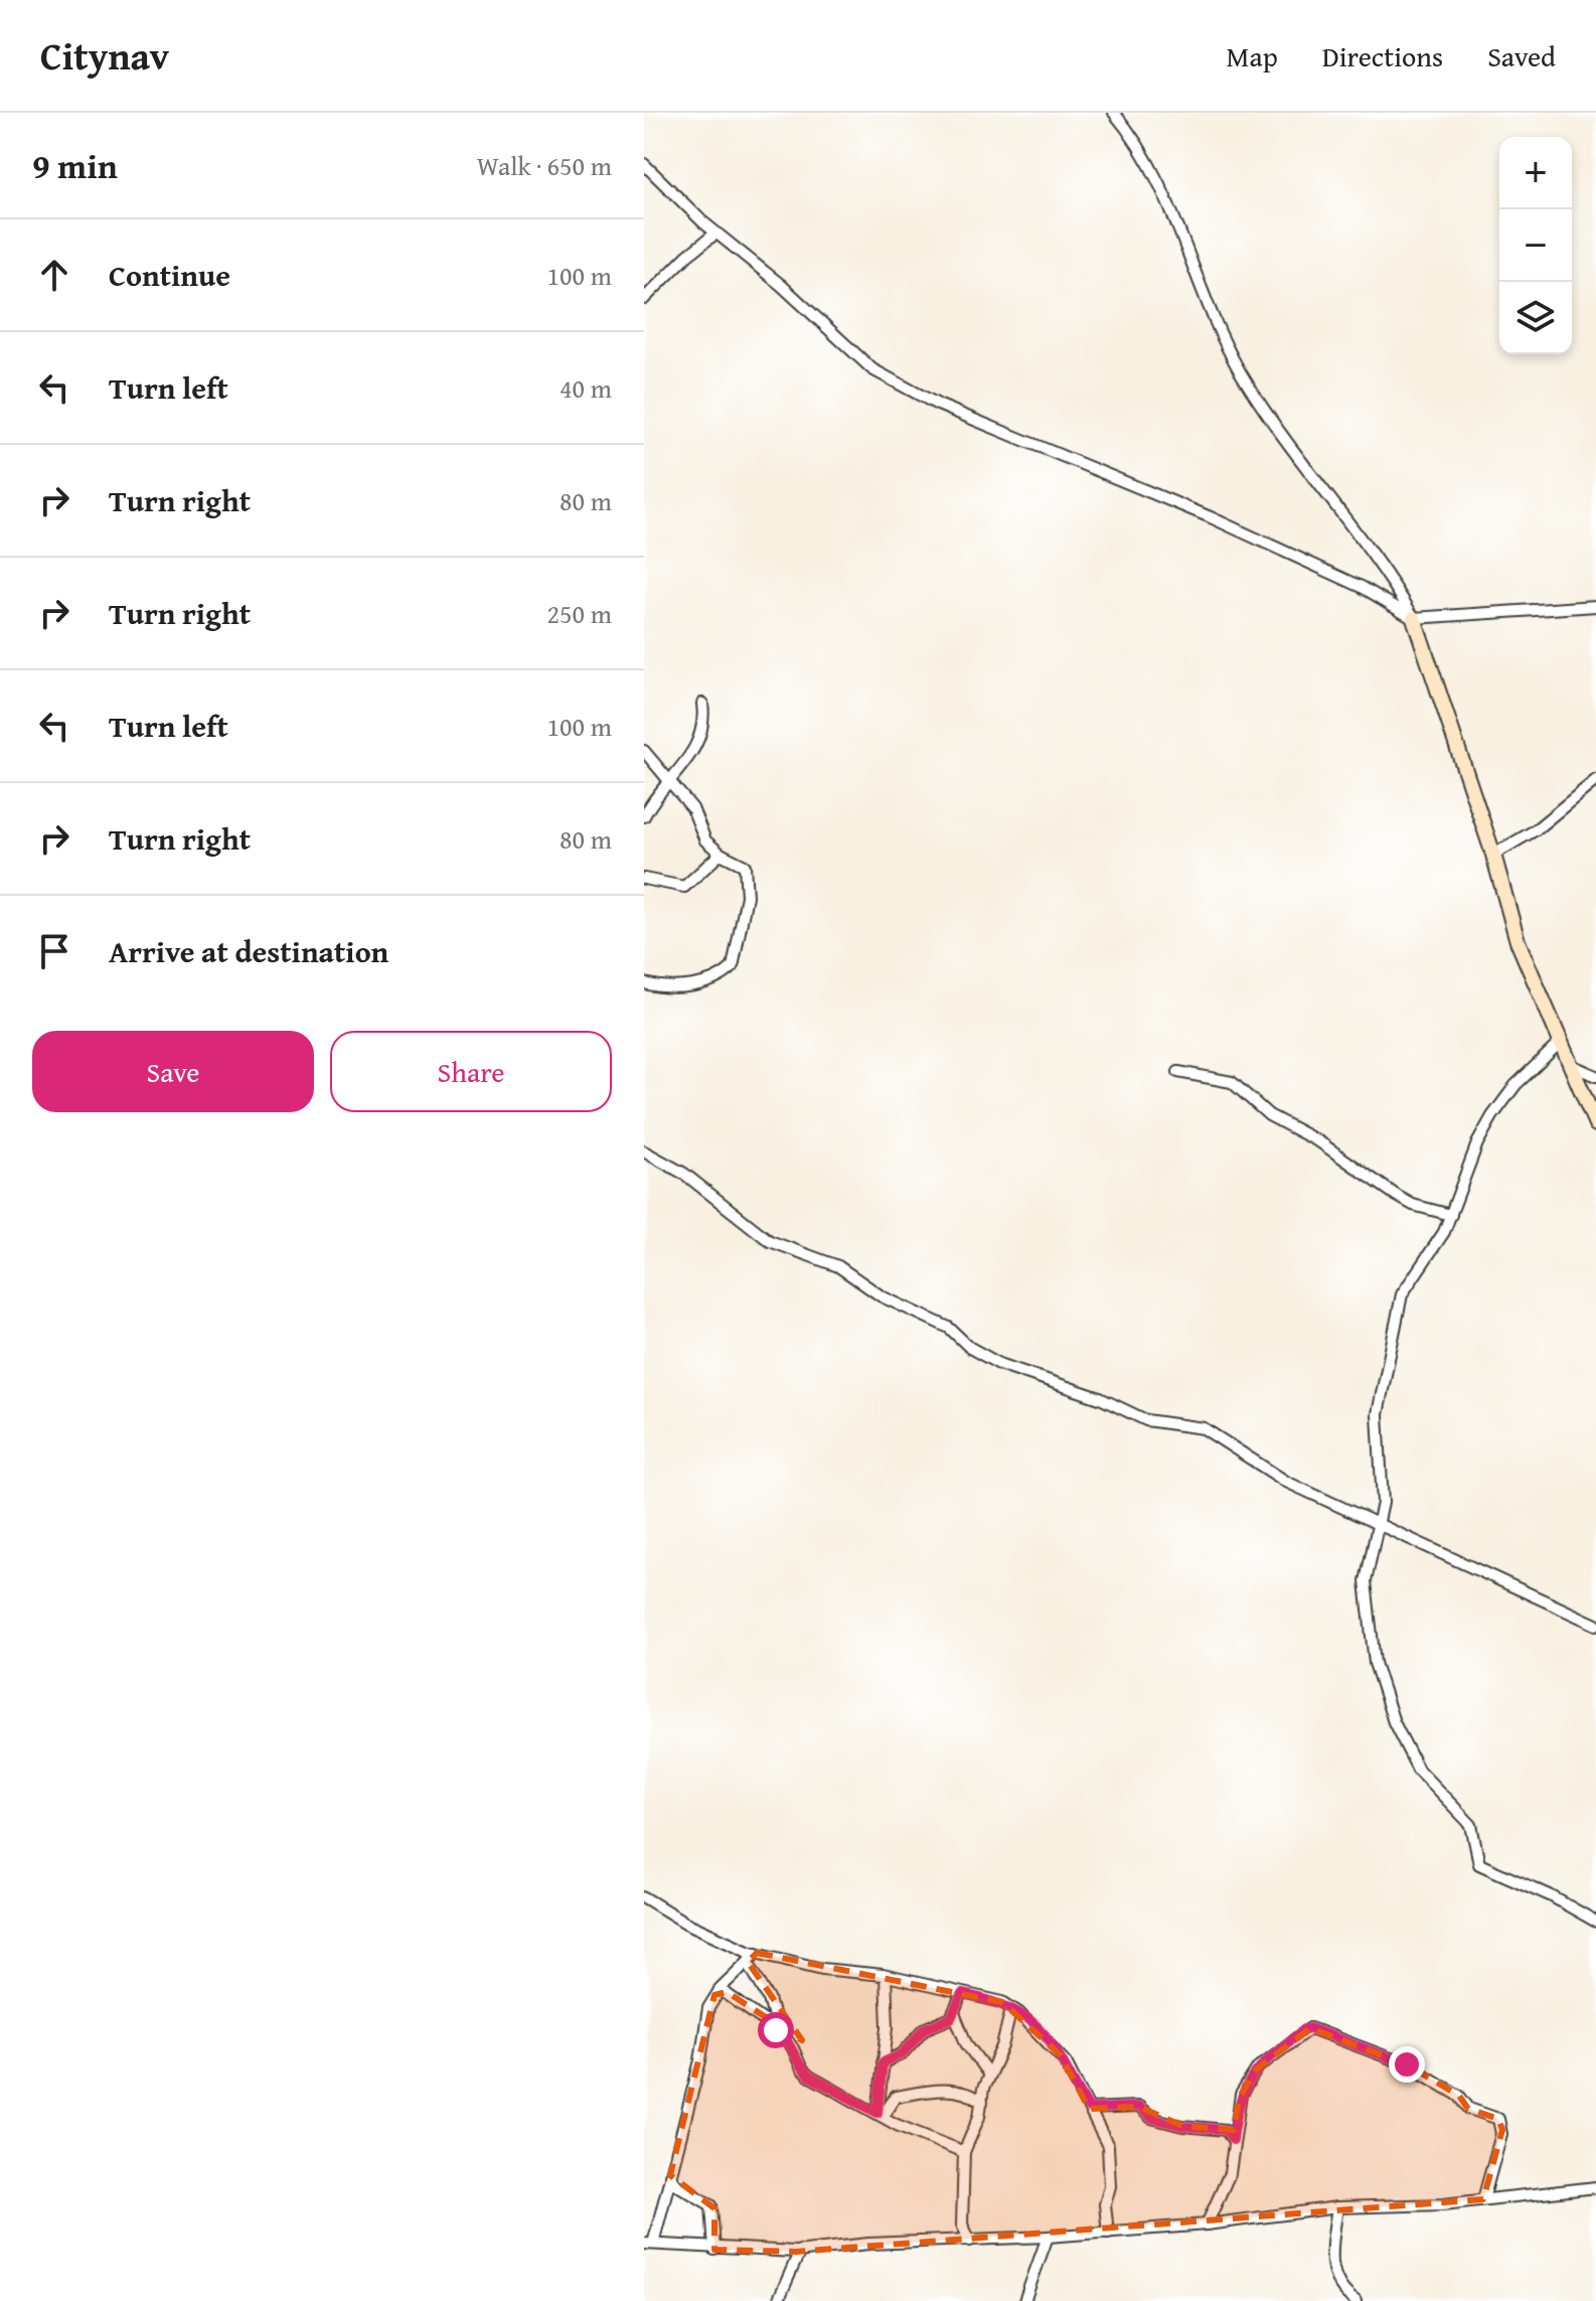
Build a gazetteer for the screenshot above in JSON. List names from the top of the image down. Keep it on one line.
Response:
{"page":{"header":"Citynav","nav":["Map","Directions","Saved"],"heading":["9 min","Walk · 650 m"],"map_buttons":["+","−"],"list":[["Continue","100 m"],["Turn left","40 m"],["Turn right","80 m"],["Turn right","250 m"],["Turn left","100 m"],["Turn right","80 m"],"Arrive at destination"],"buttons":["Save","Share"]}}
